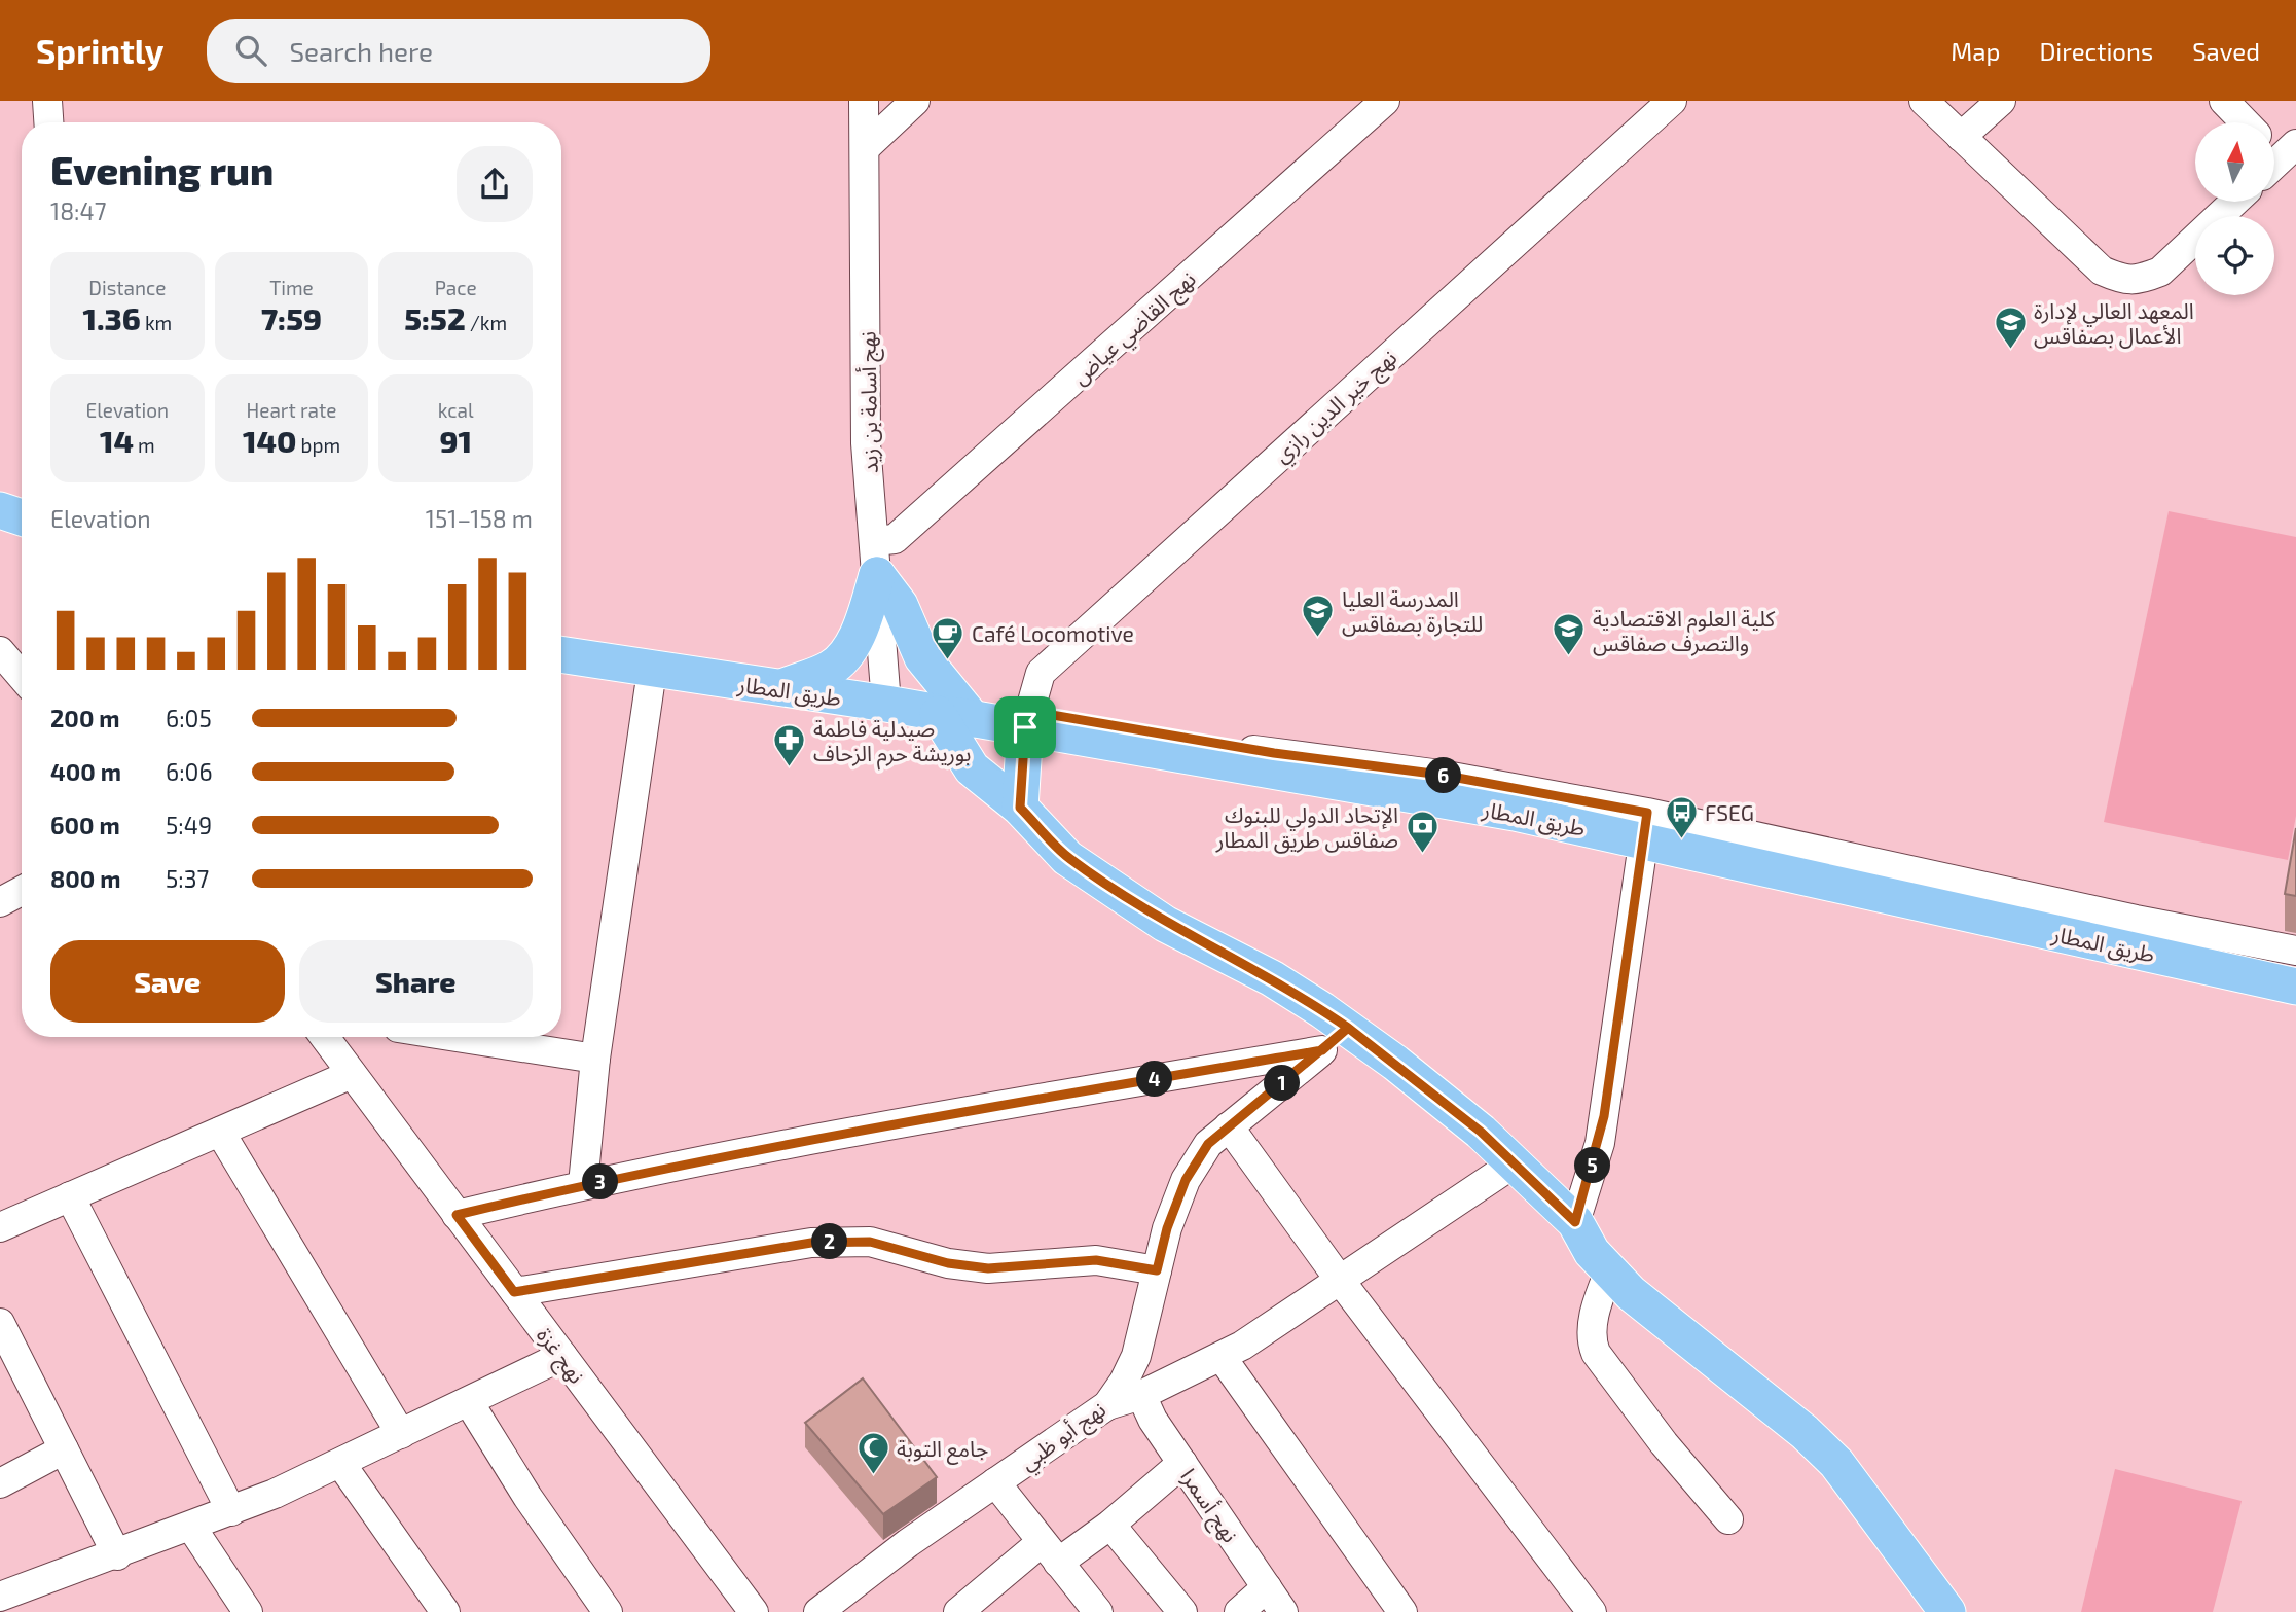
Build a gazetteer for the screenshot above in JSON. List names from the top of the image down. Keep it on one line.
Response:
{"streets":{"main road":["طريق المطار"],"street":["نهج القاضي عياض","نهج أسامة بن زيد","نهج خير الدين رازي","نهج غزة","نهج أبو ظبي","نهج أسمرا"]},"crossings":[["نهج القاضي عياض","نهج أسامة بن زيد"],["نهج أسامة بن زيد","طريق المطار"],["نهج خير الدين رازي","طريق المطار"]],"places":{"school or university":["المعهد العالي لإدارة الأعمال بصفاقس","المدرسة العليا للتجارة بصفاقس","كلية العلوم الاقتصادية والتصرف صفاقس"],"cafe":["Café Locomotive"],"pharmacy":["صيدلية فاطمة بوريشة حرم الزحاف"],"bus stop":["FSEG"],"bank":["الإتحاد الدولي للبنوك صفاقس طريق المطار"],"mosque":["جامع التوبة"]},"north":"top","page":{"header":"Sprintly","search":"Search here","nav":["Map","Directions","Saved"],"heading":["Evening run","18:47"],"stats":[["Distance","1.36 km"],["Time","7:59"],["Pace","5:52 /km"],["Elevation","14 m"],["Heart rate","140 bpm"],["kcal","91"]],"chart":["Elevation","151–158 m"],"list":[{"name":"200 m","note":"6:05"},{"name":"400 m","note":"6:06"},{"name":"600 m","note":"5:49"},{"name":"800 m","note":"5:37"}],"pins":["6","4","1","5","3","2"],"buttons":["Save","Share"]}}
